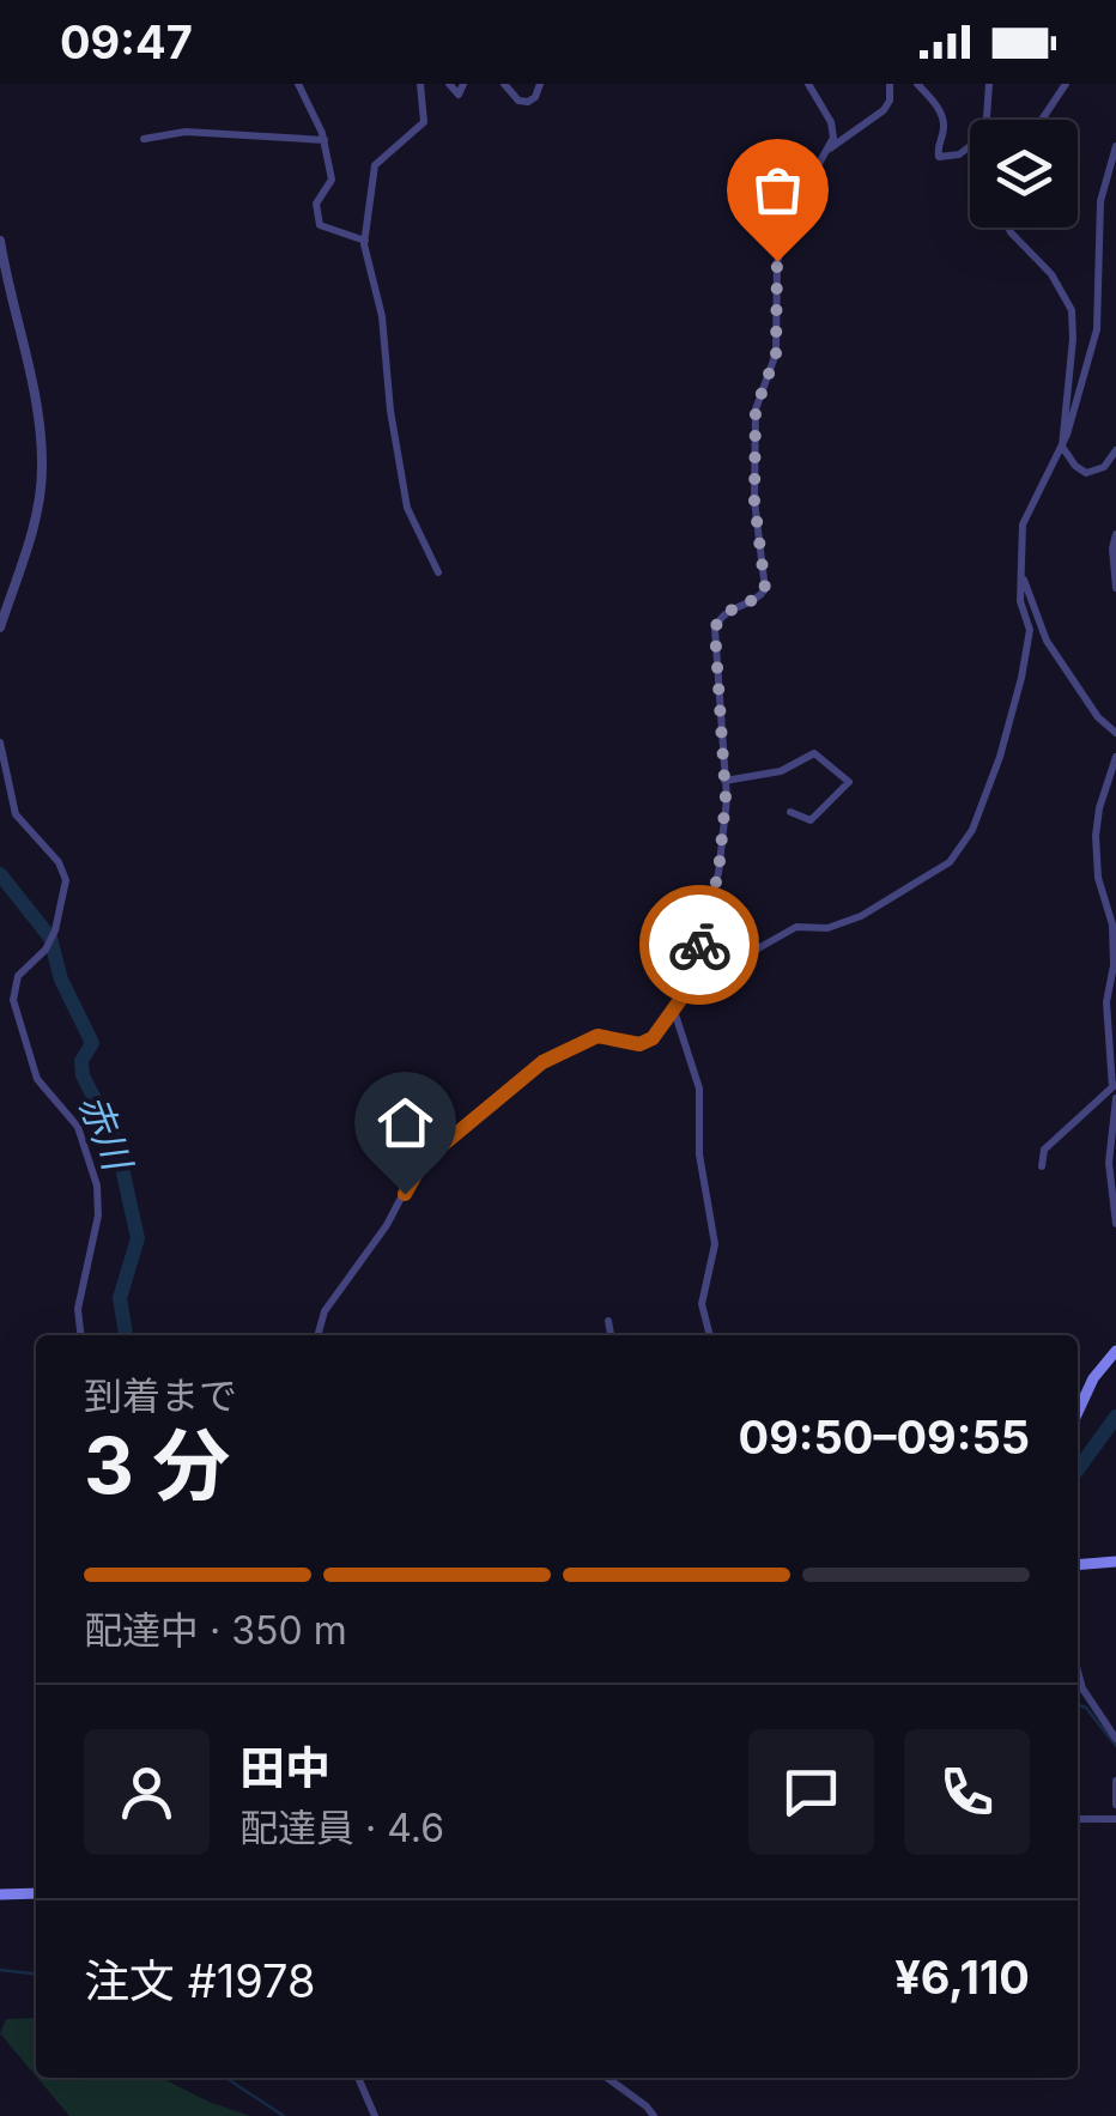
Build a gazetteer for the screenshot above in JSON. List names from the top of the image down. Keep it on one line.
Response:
{"water":["赤川"],"page":{"status":"09:47","heading":["3 分","到着まで","09:50–09:55"],"panel":["田中","配達員 · 4.6","注文 #1978","¥6,110"],"bar":"配達中 · 350 m"}}
